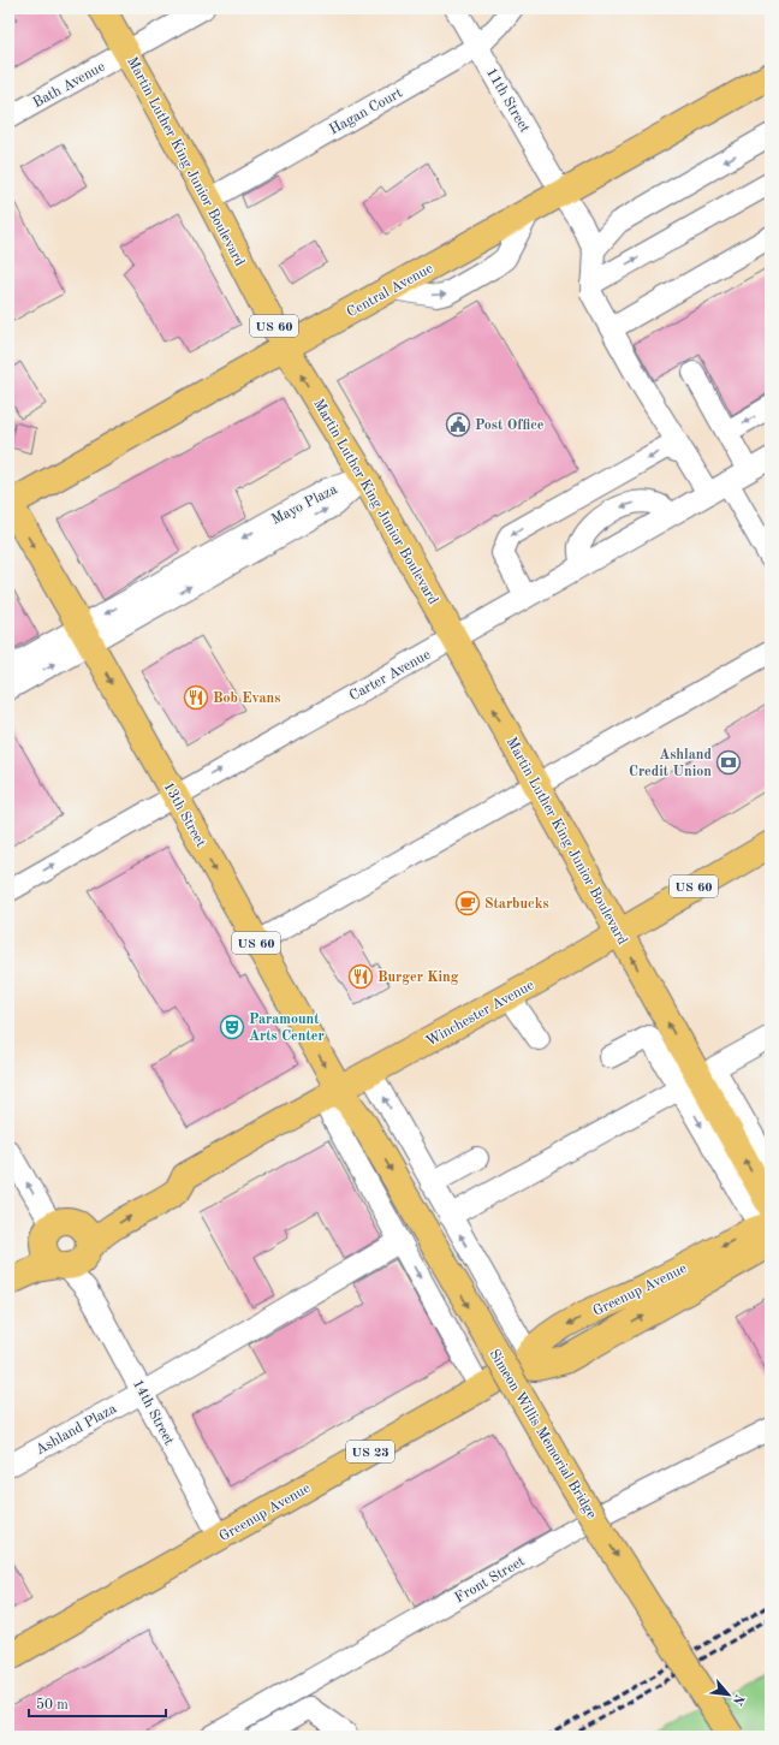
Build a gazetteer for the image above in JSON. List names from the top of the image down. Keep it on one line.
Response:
{"streets":{"main road":["Martin Luther King Junior Boulevard","Central Avenue","US 60","13th Street","Winchester Avenue","Greenup Avenue","Simeon Willis Memorial Bridge","US 23"],"street":["Bath Avenue","11th Street","Hagan Court","Mayo Plaza","Carter Avenue","14th Street","Ashland Plaza","Front Street"]},"crossings":[["Bath Avenue","Martin Luther King Junior Boulevard"],["11th Street","Hagan Court"],["11th Street","Central Avenue"],["Hagan Court","Martin Luther King Junior Boulevard"],["Martin Luther King Junior Boulevard","Central Avenue"],["Martin Luther King Junior Boulevard","Mayo Plaza"],["Martin Luther King Junior Boulevard","Carter Avenue"],["Martin Luther King Junior Boulevard","Winchester Avenue"],["Martin Luther King Junior Boulevard","Greenup Avenue"],["Central Avenue","13th Street"],["Mayo Plaza","13th Street"],["Carter Avenue","13th Street"],["13th Street","Winchester Avenue"],["13th Street","Simeon Willis Memorial Bridge"],["Winchester Avenue","14th Street"],["Greenup Avenue","14th Street"],["14th Street","Ashland Plaza"]],"one_way":["Martin Luther King Junior Boulevard","13th Street","Simeon Willis Memorial Bridge"],"places":{"public building":["Post Office"],"restaurant":["Bob Evans","Burger King"],"bank":["Ashland Credit Union"],"cafe":["Starbucks"],"theatre":["Paramount Arts Center"]},"scale_bar":"50 m","north":"bottom right"}
